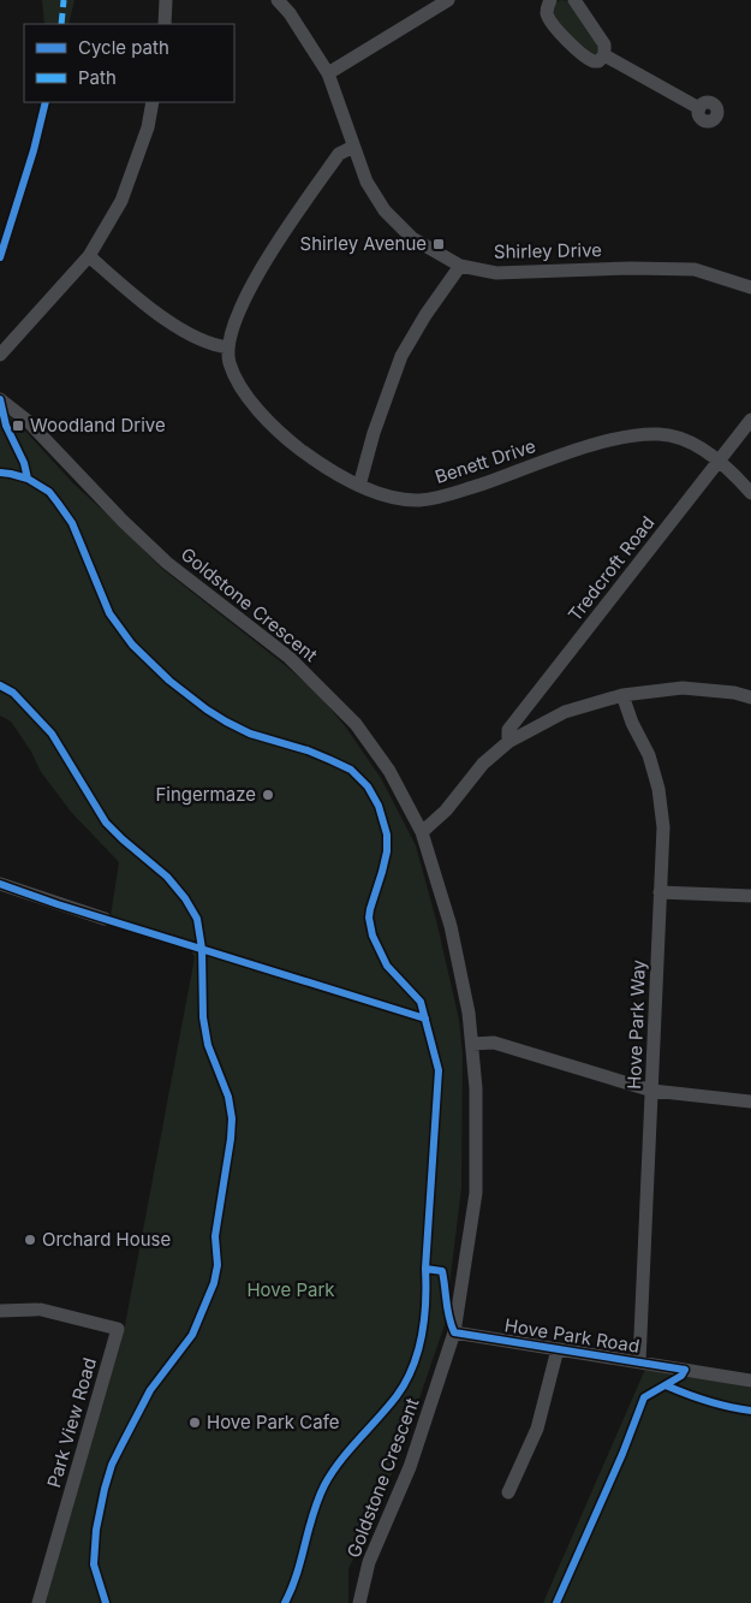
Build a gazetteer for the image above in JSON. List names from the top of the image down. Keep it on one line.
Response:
{"streets":{"street":["Shirley Drive","Benett Drive","Tredcroft Road","Goldstone Crescent","Hove Park Way","Hove Park Road","Park View Road"]},"crossings":[["Benett Drive","Tredcroft Road"],["Goldstone Crescent","Hove Park Road"],["Hove Park Way","Hove Park Road"]],"parks":["Hove Park"],"places":{"transit":["Shirley Avenue","Woodland Drive"],"other":["Fingermaze","Orchard House","Hove Park Cafe"]},"legend":["Cycle path","Path"]}
